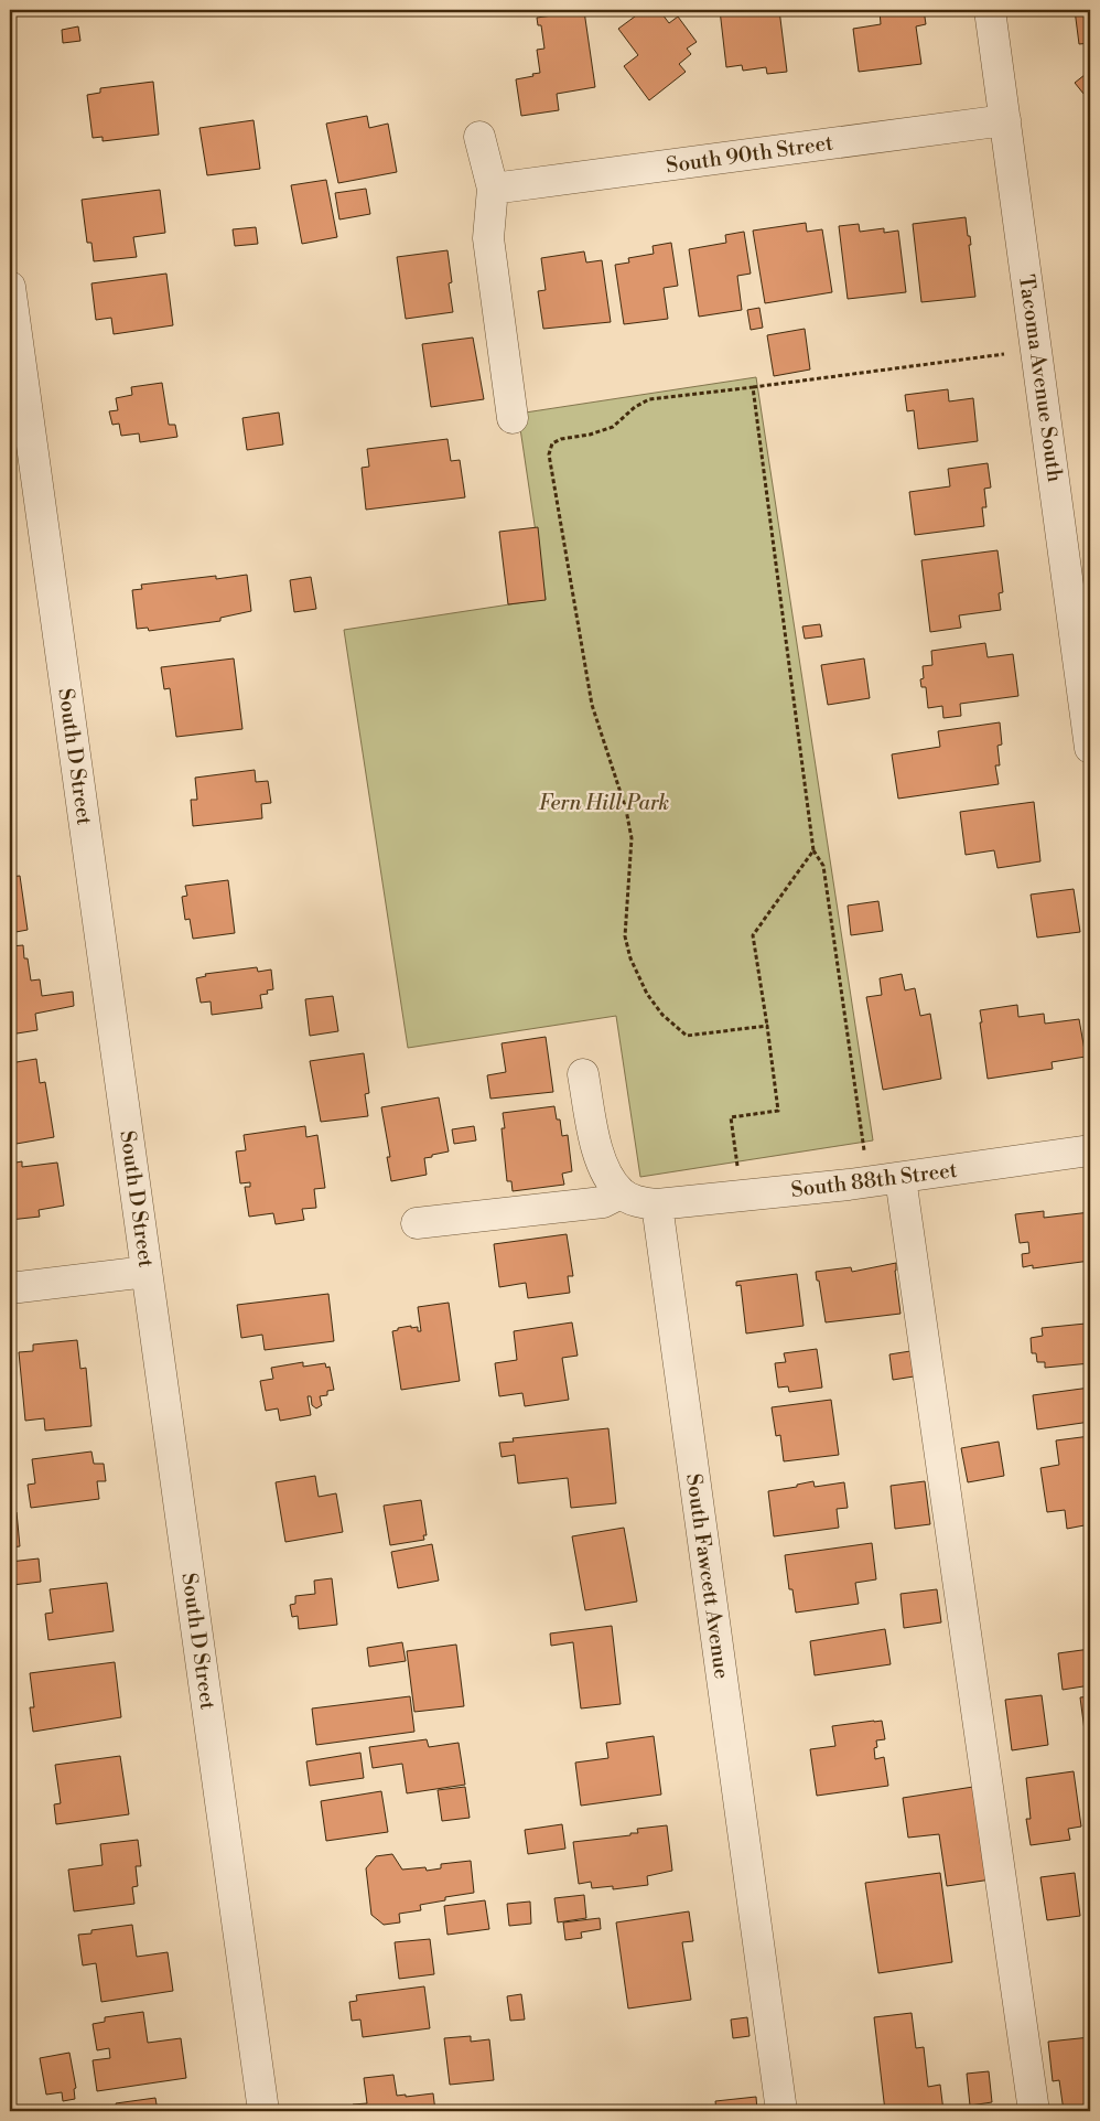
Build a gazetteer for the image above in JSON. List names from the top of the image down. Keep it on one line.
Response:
{"streets":{"street":["South 90th Street","Tacoma Avenue South","South D Street","South 88th Street","South Fawcett Avenue"]},"crossings":[["South 90th Street","Tacoma Avenue South"],["South 88th Street","South Fawcett Avenue"]],"parks":["Fern Hill Park"]}
